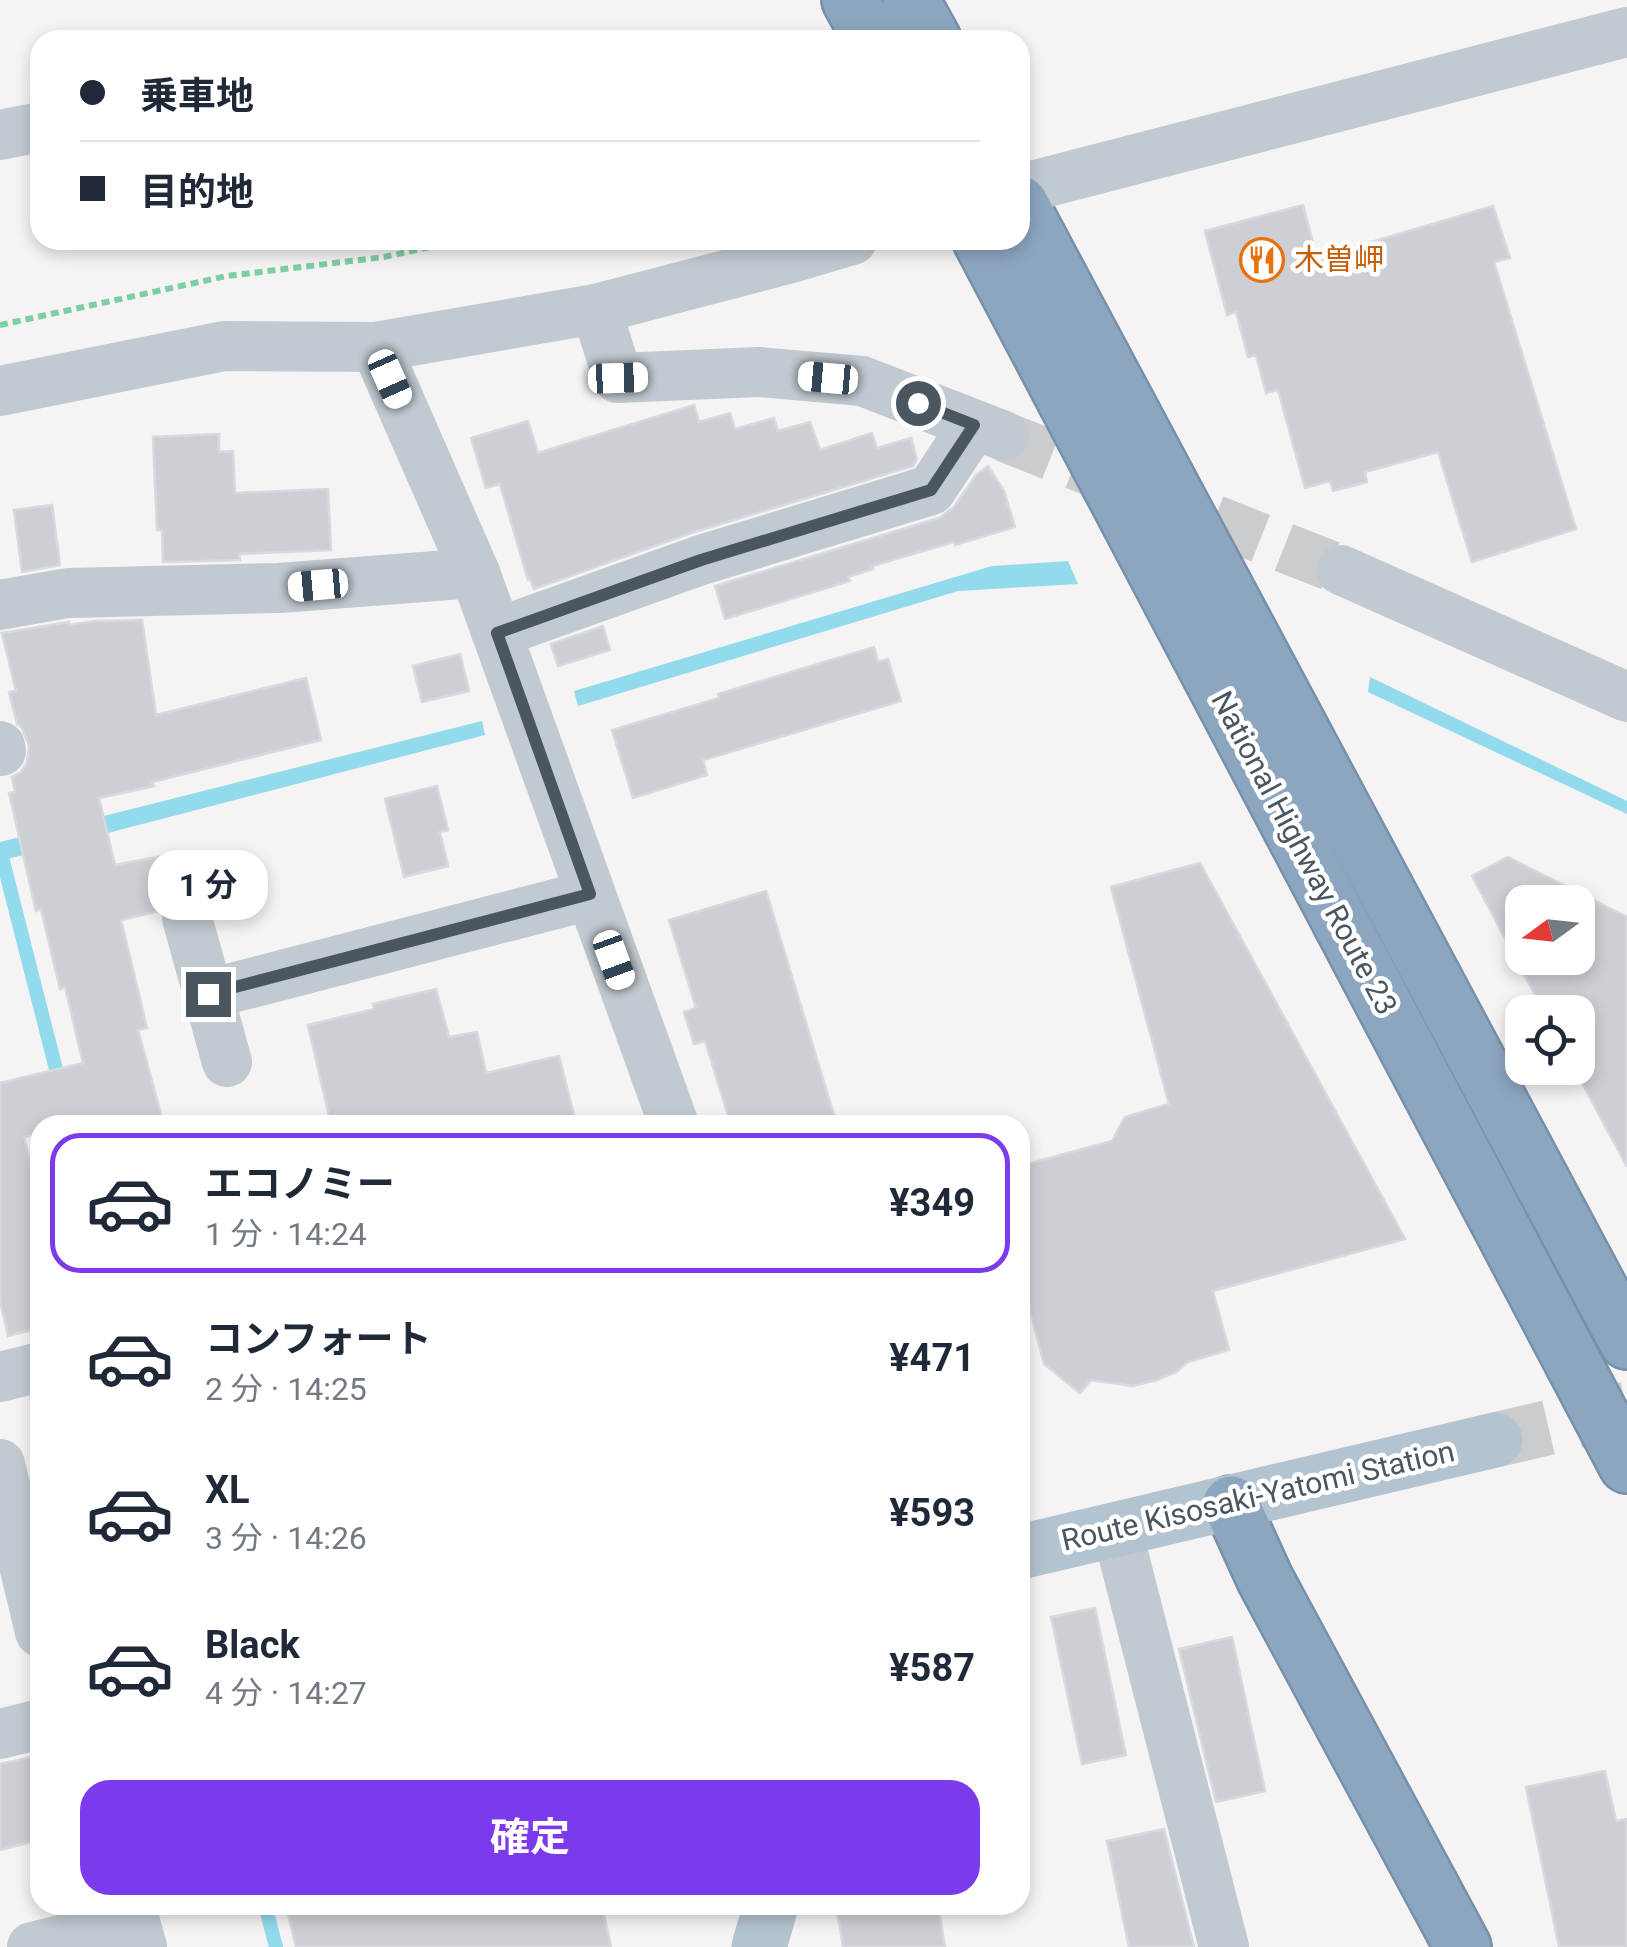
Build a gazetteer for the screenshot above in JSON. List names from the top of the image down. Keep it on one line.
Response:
{"streets":{"highway":["National Highway Route 23"],"main road":["Route Kisosaki-Yatomi Station"]},"places":{"restaurant":["木曽岬"]},"north":"left","page":{"banner":["乗車地","目的地"],"bubble":"1 分","list":[{"name":"エコノミー","note":"1 分 · 14:24","value":"¥349"},{"name":"コンフォート","note":"2 分 · 14:25","value":"¥471"},{"name":"XL","note":"3 分 · 14:26","value":"¥593"},{"name":"Black","note":"4 分 · 14:27","value":"¥587"}],"buttons":"確定"}}
